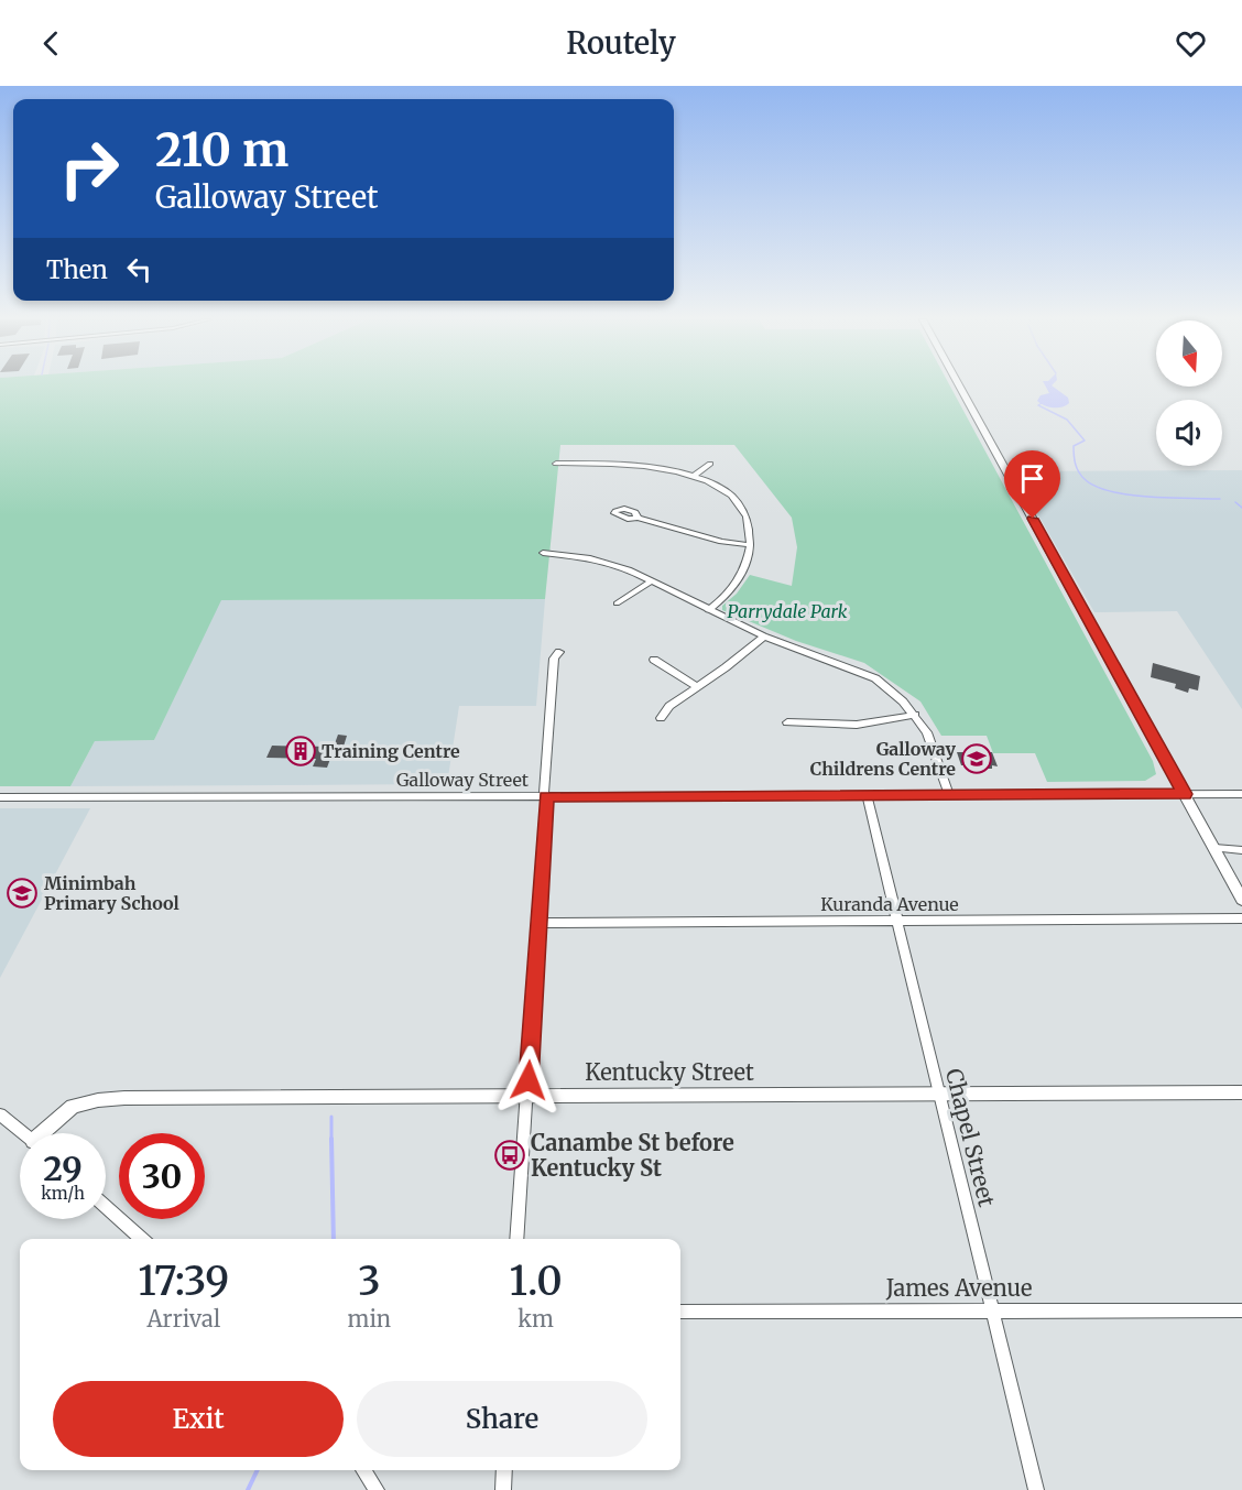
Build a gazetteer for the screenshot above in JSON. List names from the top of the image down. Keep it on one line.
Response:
{"streets":{"street":["Galloway Street","Kuranda Avenue","Kentucky Street","Chapel Street","James Avenue"]},"crossings":[["Galloway Street","Chapel Street"],["Kuranda Avenue","Chapel Street"],["Kentucky Street","Chapel Street"],["Chapel Street","James Avenue"]],"parks":["Parrydale Park"],"places":{"building":["Training Centre"],"school or university":["Galloway Childrens Centre","Minimbah Primary School"],"bus stop":["Canambe St before Kentucky St"]},"north":"bottom","page":{"header":"Routely","turn":["210 m","Galloway Street"],"then":"Then","speed":"29 km/h","limit":"30","eta":["17:39","Arrival","3","min","1.0","km"],"buttons":["Exit","Share"]}}
